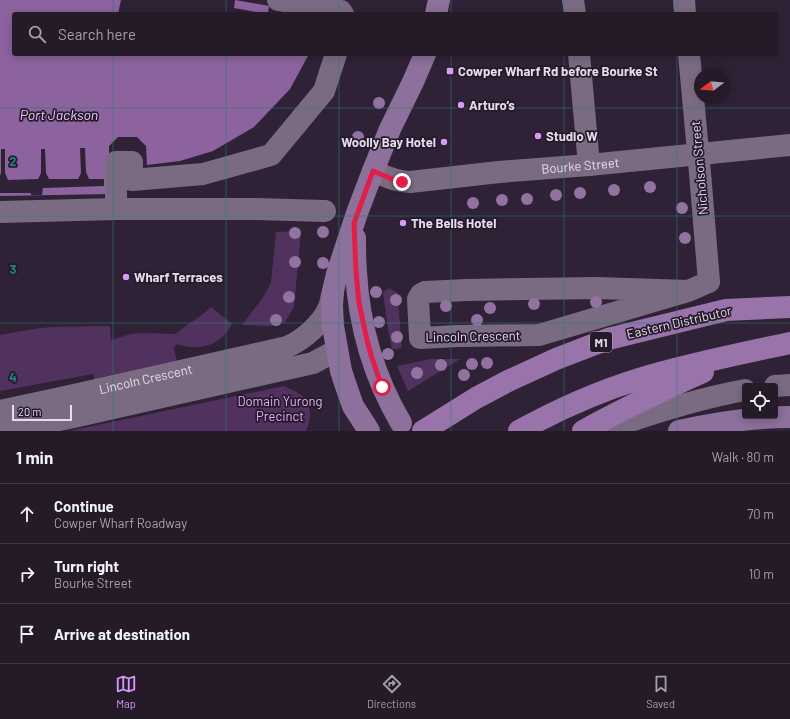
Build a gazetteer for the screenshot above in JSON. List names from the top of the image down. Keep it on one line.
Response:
{"streets":{"highway":["Eastern Distributor","M1"],"street":["Bourke Street","Nicholson Street","Lincoln Crescent"]},"crossings":[["Bourke Street","Nicholson Street"],["Nicholson Street","Lincoln Crescent"]],"water":["Port Jackson"],"parks":["Domain Yurong Precinct"],"places":{"transit":["Cowper Wharf Rd before Bourke St"],"other":["Arturo’s","Studio W","Woolly Bay Hotel","The Bells Hotel","Wharf Terraces"]},"scale_bar":"20 m","north":"left","page":{"search":"Search here","scale":"20 m","heading":["1 min","Walk · 80 m"],"list":[["Continue","Cowper Wharf Roadway","70 m"],["Turn right","Bourke Street","10 m"],"Arrive at destination"],"nav":["Map","Directions","Saved"]},"grid":{"rows":["2","3","4"]}}
